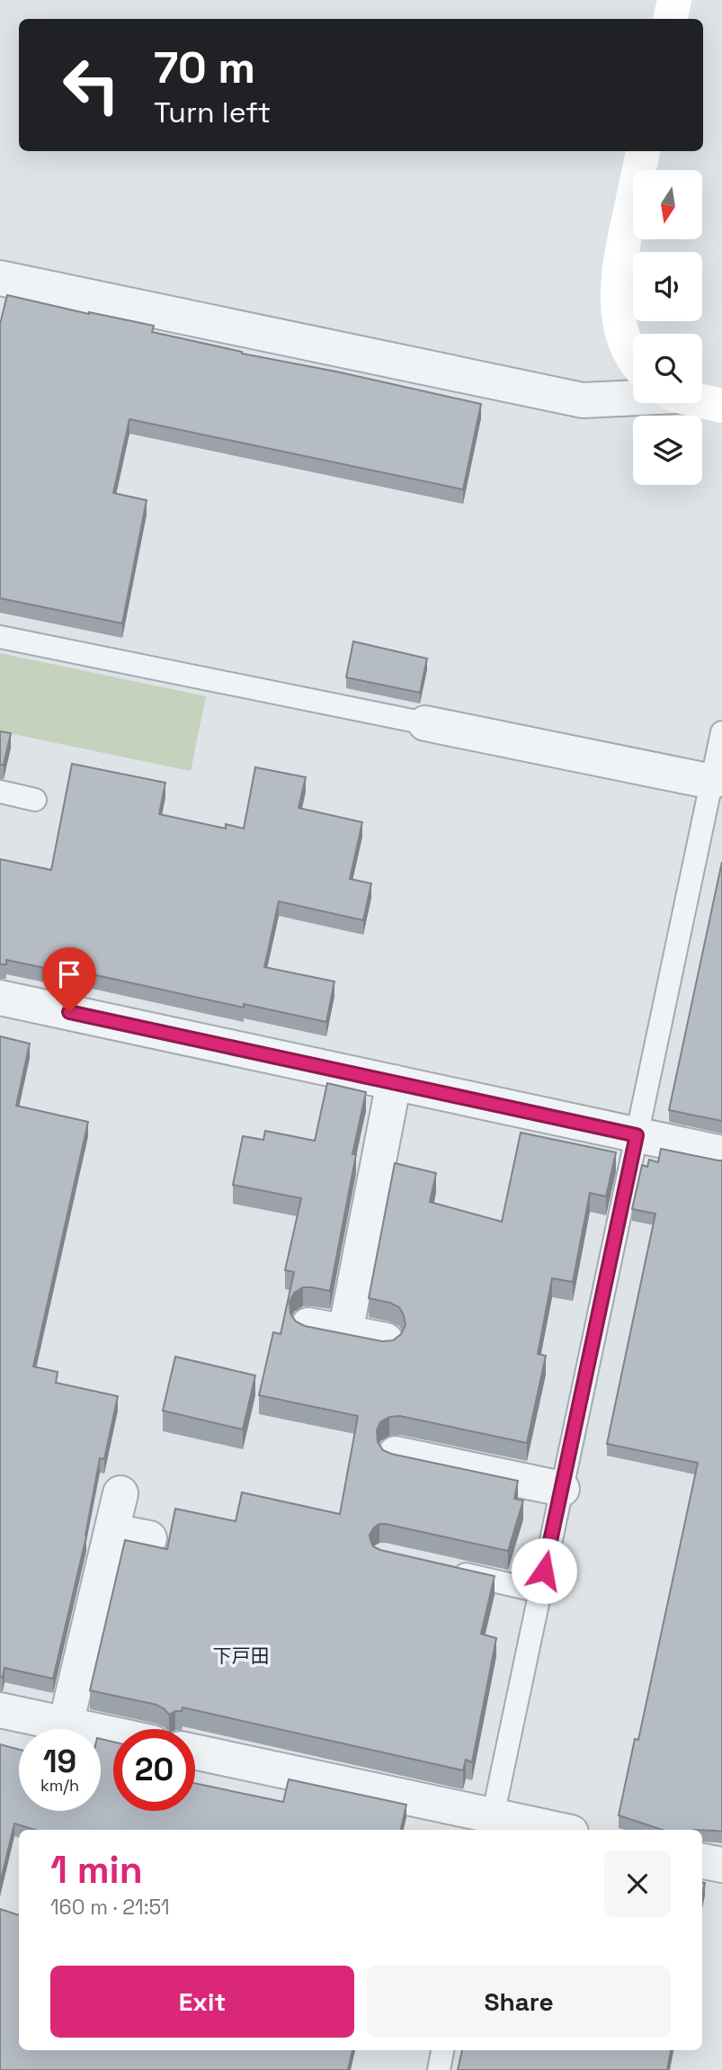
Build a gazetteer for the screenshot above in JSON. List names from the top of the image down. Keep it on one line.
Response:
{"districts":["下戸田"],"north":"bottom","page":{"turn":["70 m","Turn left"],"speed":"19 km/h","limit":"20","heading":["1 min","160 m · 21:51"],"buttons":["Exit","Share"]}}
